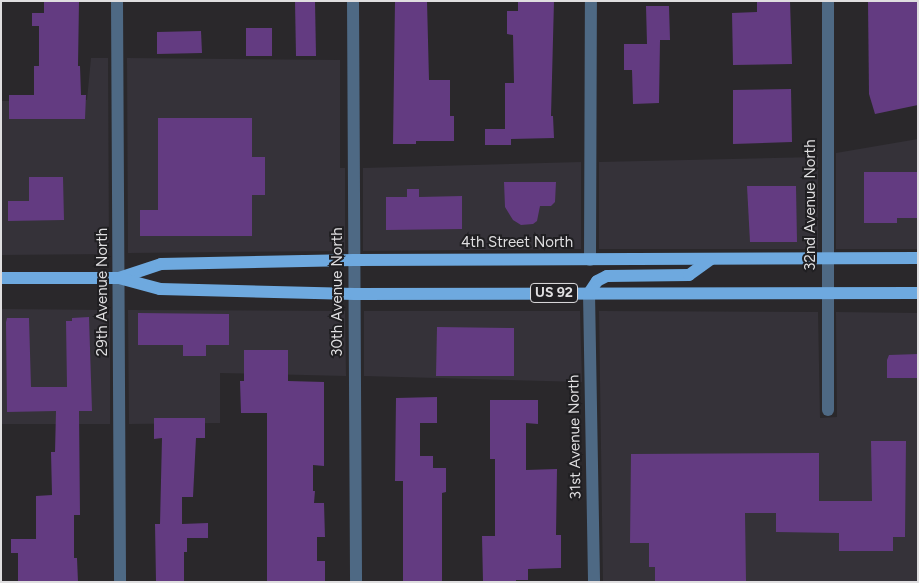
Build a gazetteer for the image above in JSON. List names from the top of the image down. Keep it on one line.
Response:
{"streets":{"main road":["4th Street North","US 92"],"street":["32nd Avenue North","29th Avenue North","30th Avenue North","31st Avenue North"]},"crossings":[["32nd Avenue North","4th Street North"],["4th Street North","29th Avenue North"],["4th Street North","30th Avenue North"],["4th Street North","31st Avenue North"]]}
